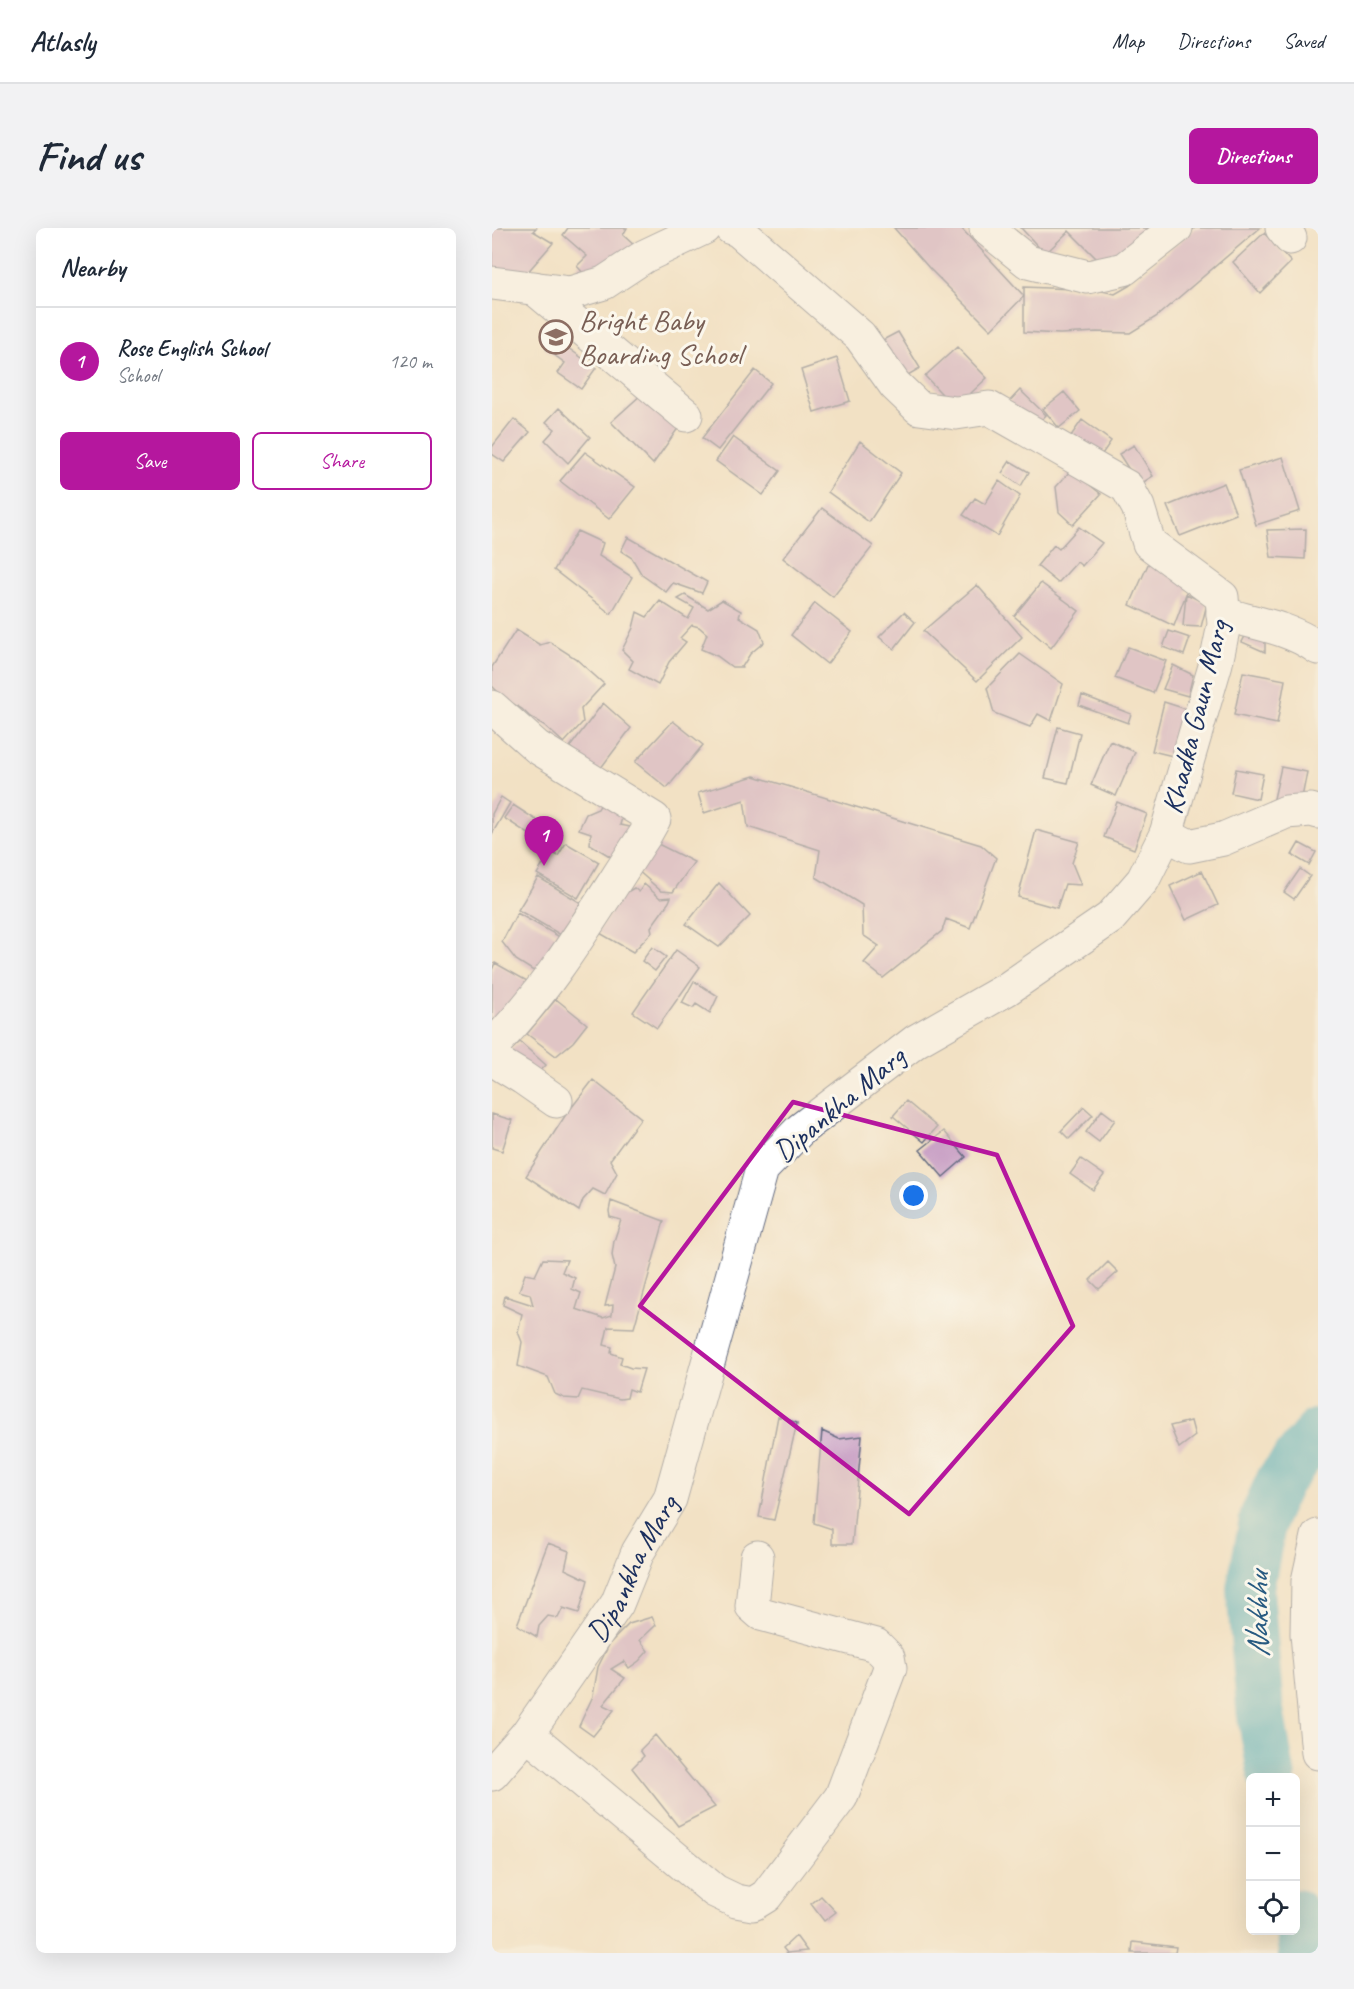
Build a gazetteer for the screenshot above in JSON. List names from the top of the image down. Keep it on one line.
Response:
{"streets":{"street":["Khadka Gaun Marg","Dipankha Marg"]},"crossings":[["Khadka Gaun Marg","Dipankha Marg"]],"water":["Nakhhu"],"places":{"school or university":["Bright Baby Boarding School"]},"page":{"header":"Atlasly","nav":["Map","Directions","Saved"],"buttons":["Directions",["Save","Share"]],"title":"Find us","heading":"Nearby","list":[{"mark":"1","name":"Rose English School","note":"School","value":"120 m"}],"pins":"1","map_buttons":["+","−"]}}
